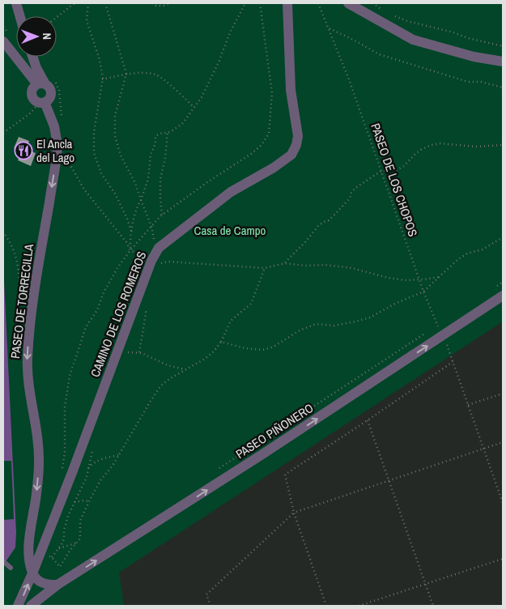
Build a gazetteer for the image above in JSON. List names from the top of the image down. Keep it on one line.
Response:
{"streets":{"street":["PASEO DE TORRECILLA","CAMINO DE LOS ROMEROS","PASEO PIÑONERO"],"path":["PASEO DE LOS CHOPOS"]},"crossings":[["PASEO DE LOS CHOPOS","PASEO PIÑONERO"],["PASEO DE TORRECILLA","CAMINO DE LOS ROMEROS"]],"one_way":["PASEO DE TORRECILLA","PASEO PIÑONERO"],"parks":["Casa de Campo"],"places":{"restaurant":["El Ancla del Lago"]},"north":"right"}
